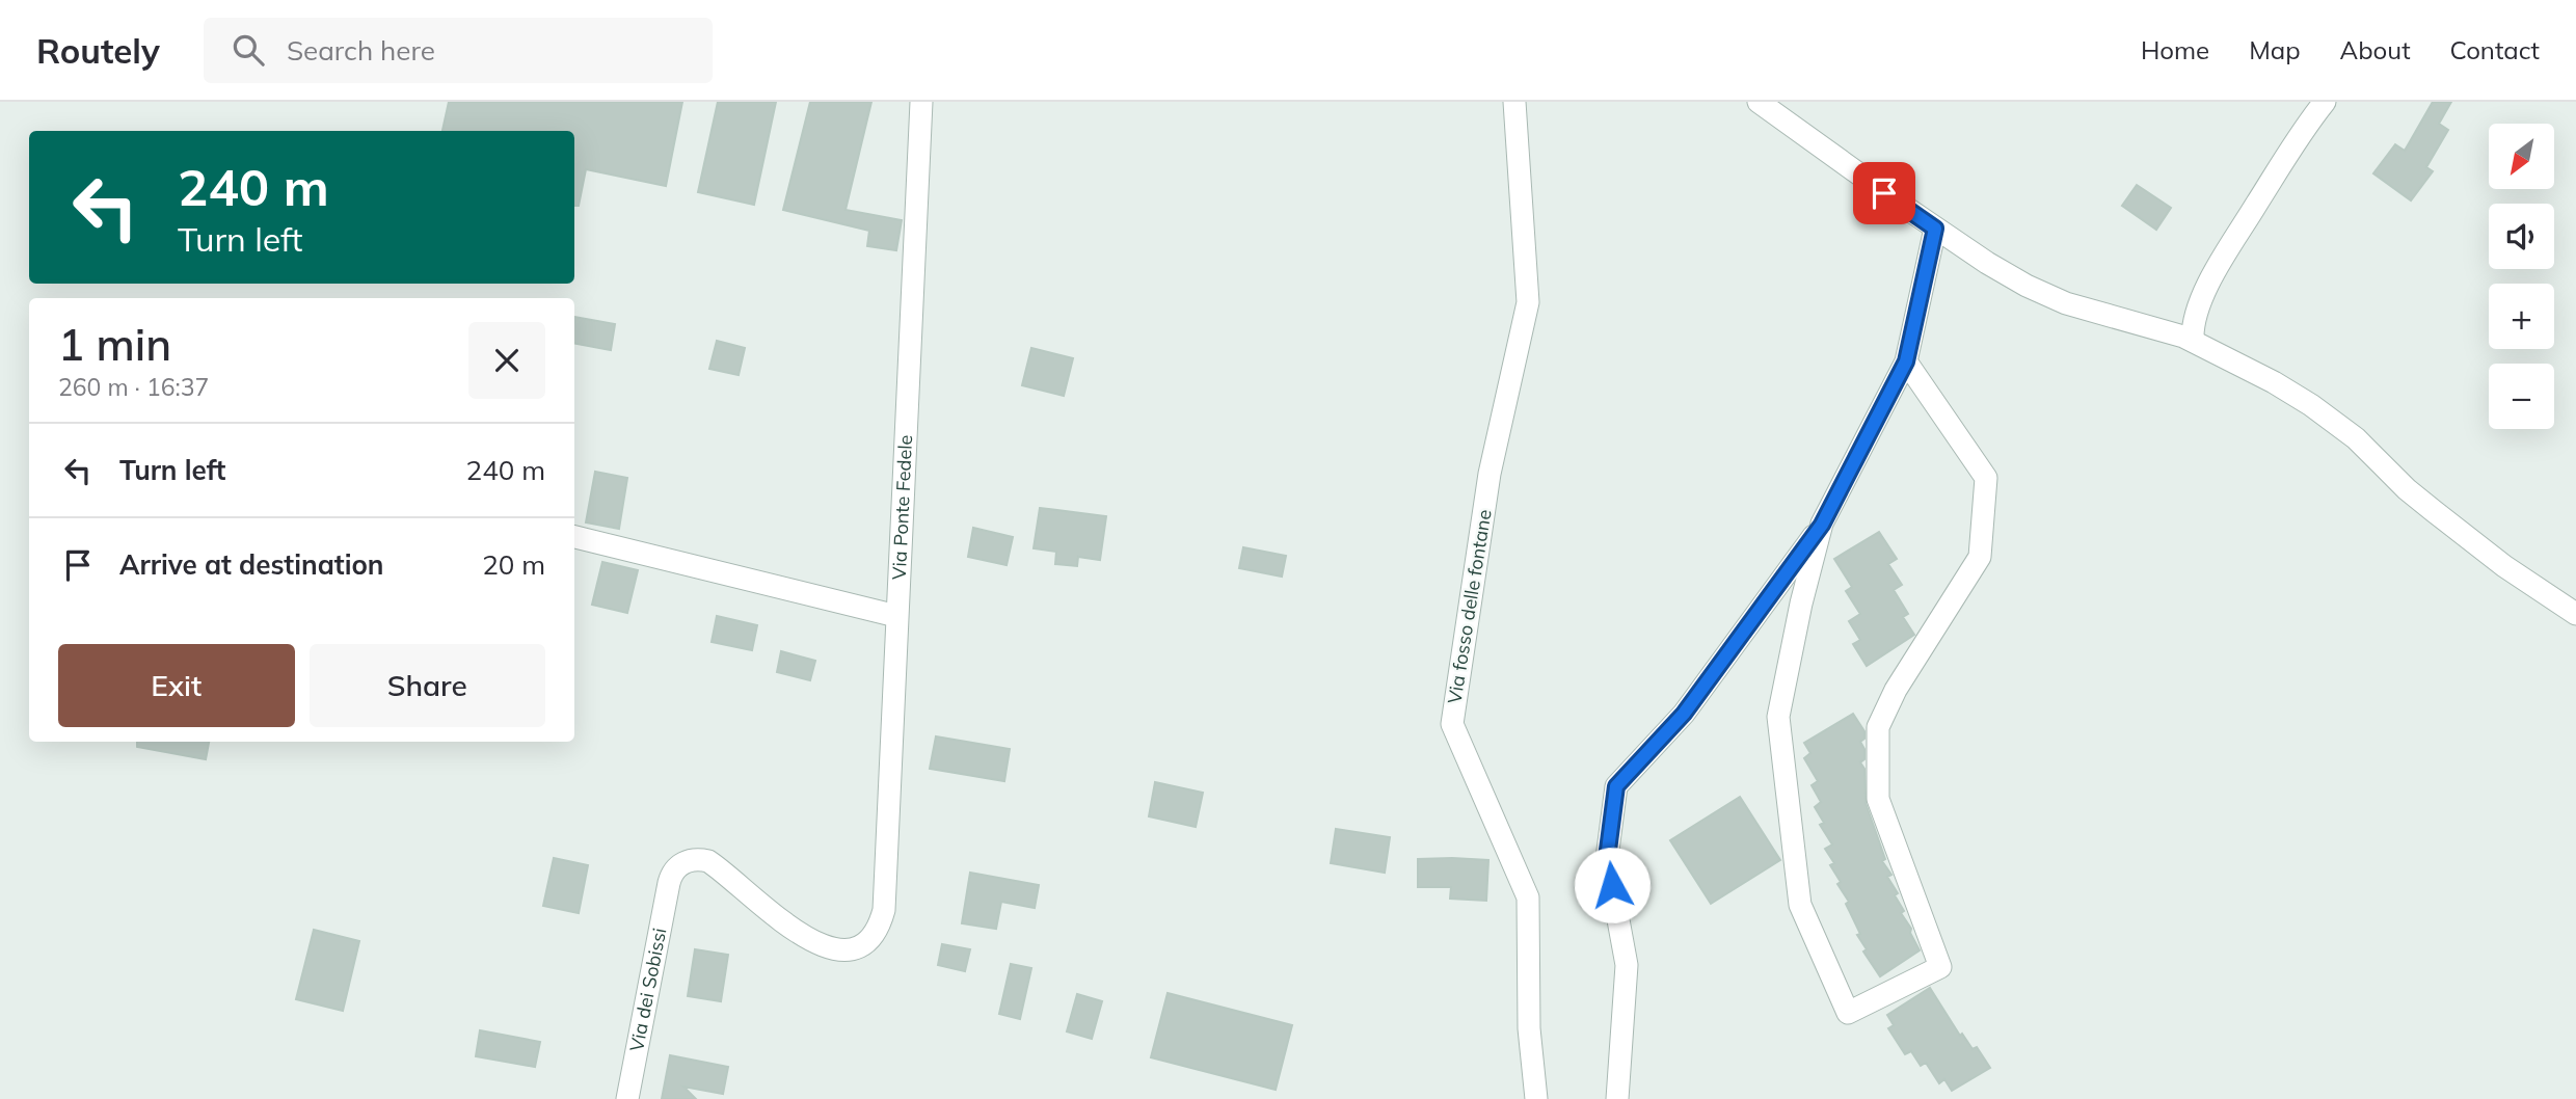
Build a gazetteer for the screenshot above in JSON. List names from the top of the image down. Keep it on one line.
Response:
{"streets":{"street":["Via Ponte Fedele","Via fosso delle fontane","Via dei Sobissi"]},"crossings":[["Via Ponte Fedele","Via dei Sobissi"]],"north":"bottom left","page":{"header":"Routely","search":"Search here","nav":["Home","Map","About","Contact"],"map_buttons":["+","−"],"turn":["240 m","Turn left"],"heading":["1 min","260 m · 16:37"],"list":[{"name":"Turn left","value":"240 m"},{"name":"Arrive at destination","value":"20 m"}],"buttons":["Exit","Share"]}}
